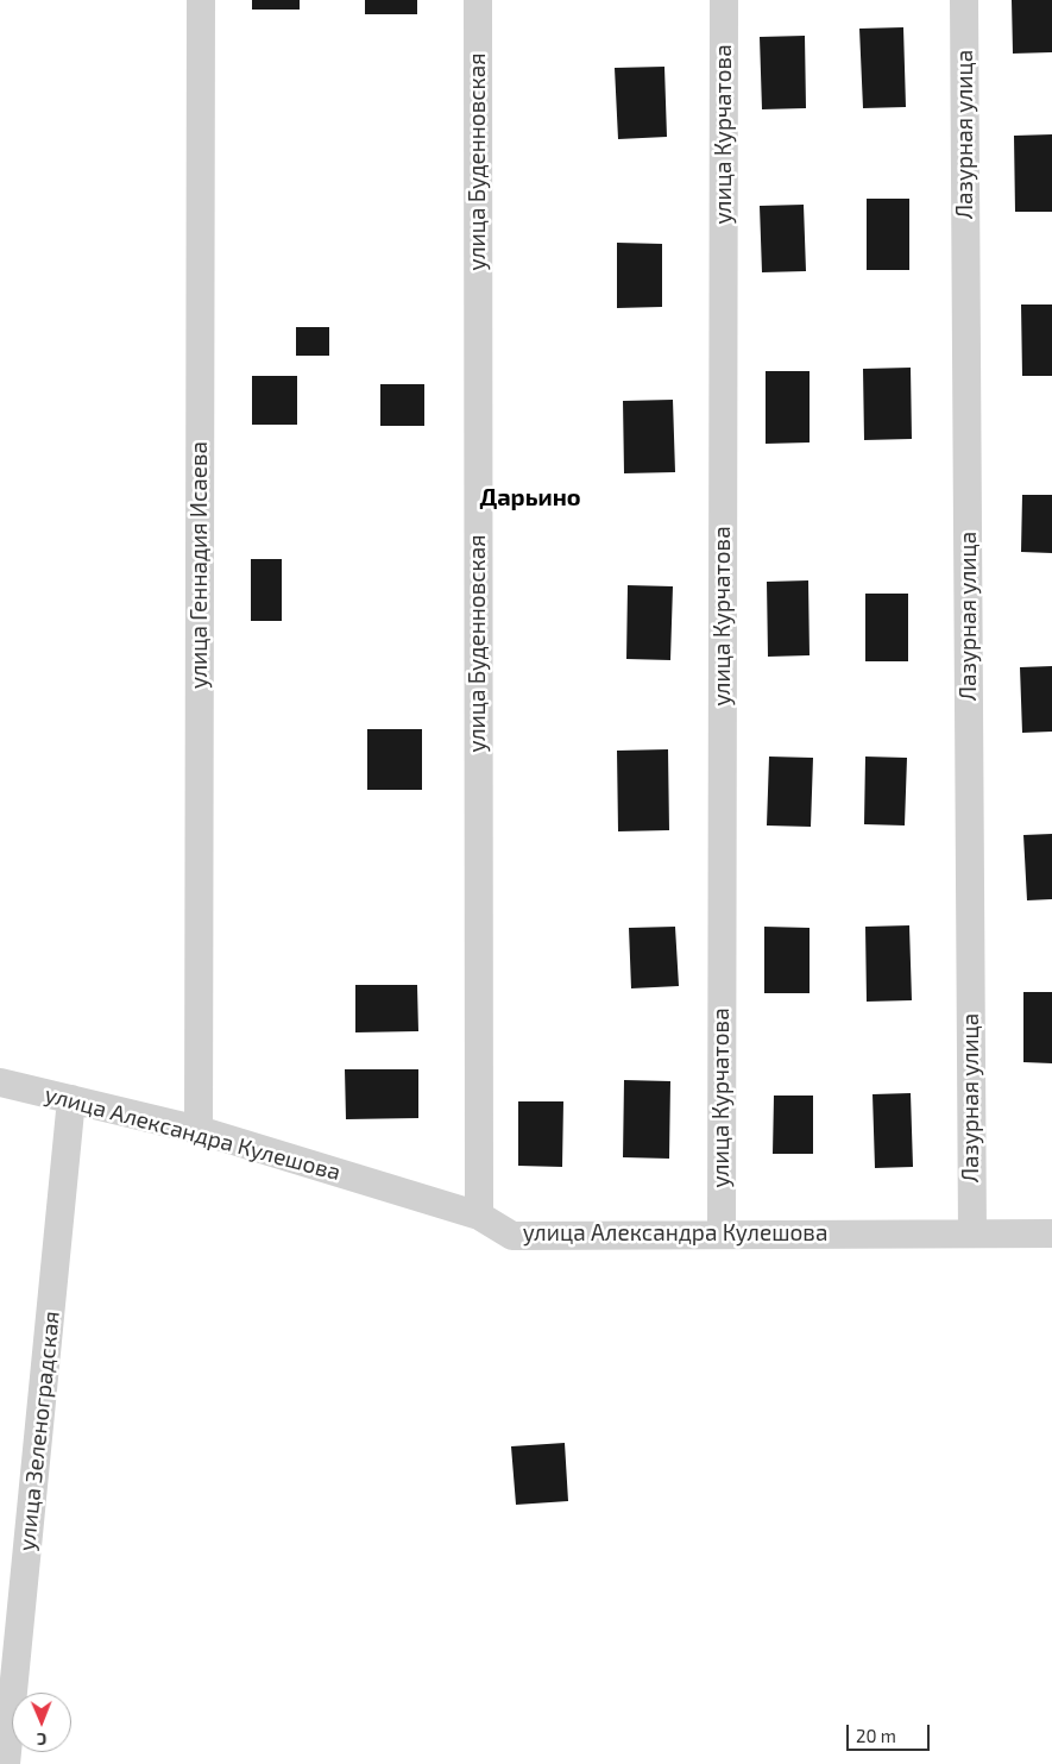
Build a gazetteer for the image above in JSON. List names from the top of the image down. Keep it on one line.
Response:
{"streets":{"street":["улица Курчатова","Лазурная улица","улица Буденновская","улица Геннадия Исаева","улица Александра Кулешова","улица Зеленоградская"]},"crossings":[["улица Курчатова","улица Александра Кулешова"],["Лазурная улица","улица Александра Кулешова"],["улица Буденновская","улица Александра Кулешова"],["улица Геннадия Исаева","улица Александра Кулешова"],["улица Александра Кулешова","улица Зеленоградская"]],"districts":["Дарьино"],"scale_bar":"20 m","north":"bottom"}
